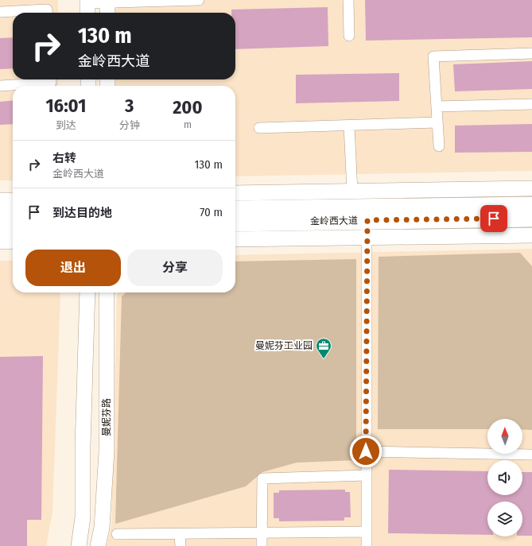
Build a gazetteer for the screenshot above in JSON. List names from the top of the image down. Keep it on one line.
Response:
{"streets":{"main road":["金岭西大道"],"street":["曼妮芬路"]},"places":{"office":["曼妮芬工业园"]},"north":"top","page":{"turn":["130 m","金岭西大道"],"eta":["16:01","到达","3","分钟","200","m"],"list":[{"name":"右转","note":"金岭西大道","value":"130 m"},{"name":"到达目的地","value":"70 m"}],"buttons":["退出","分享"]}}
